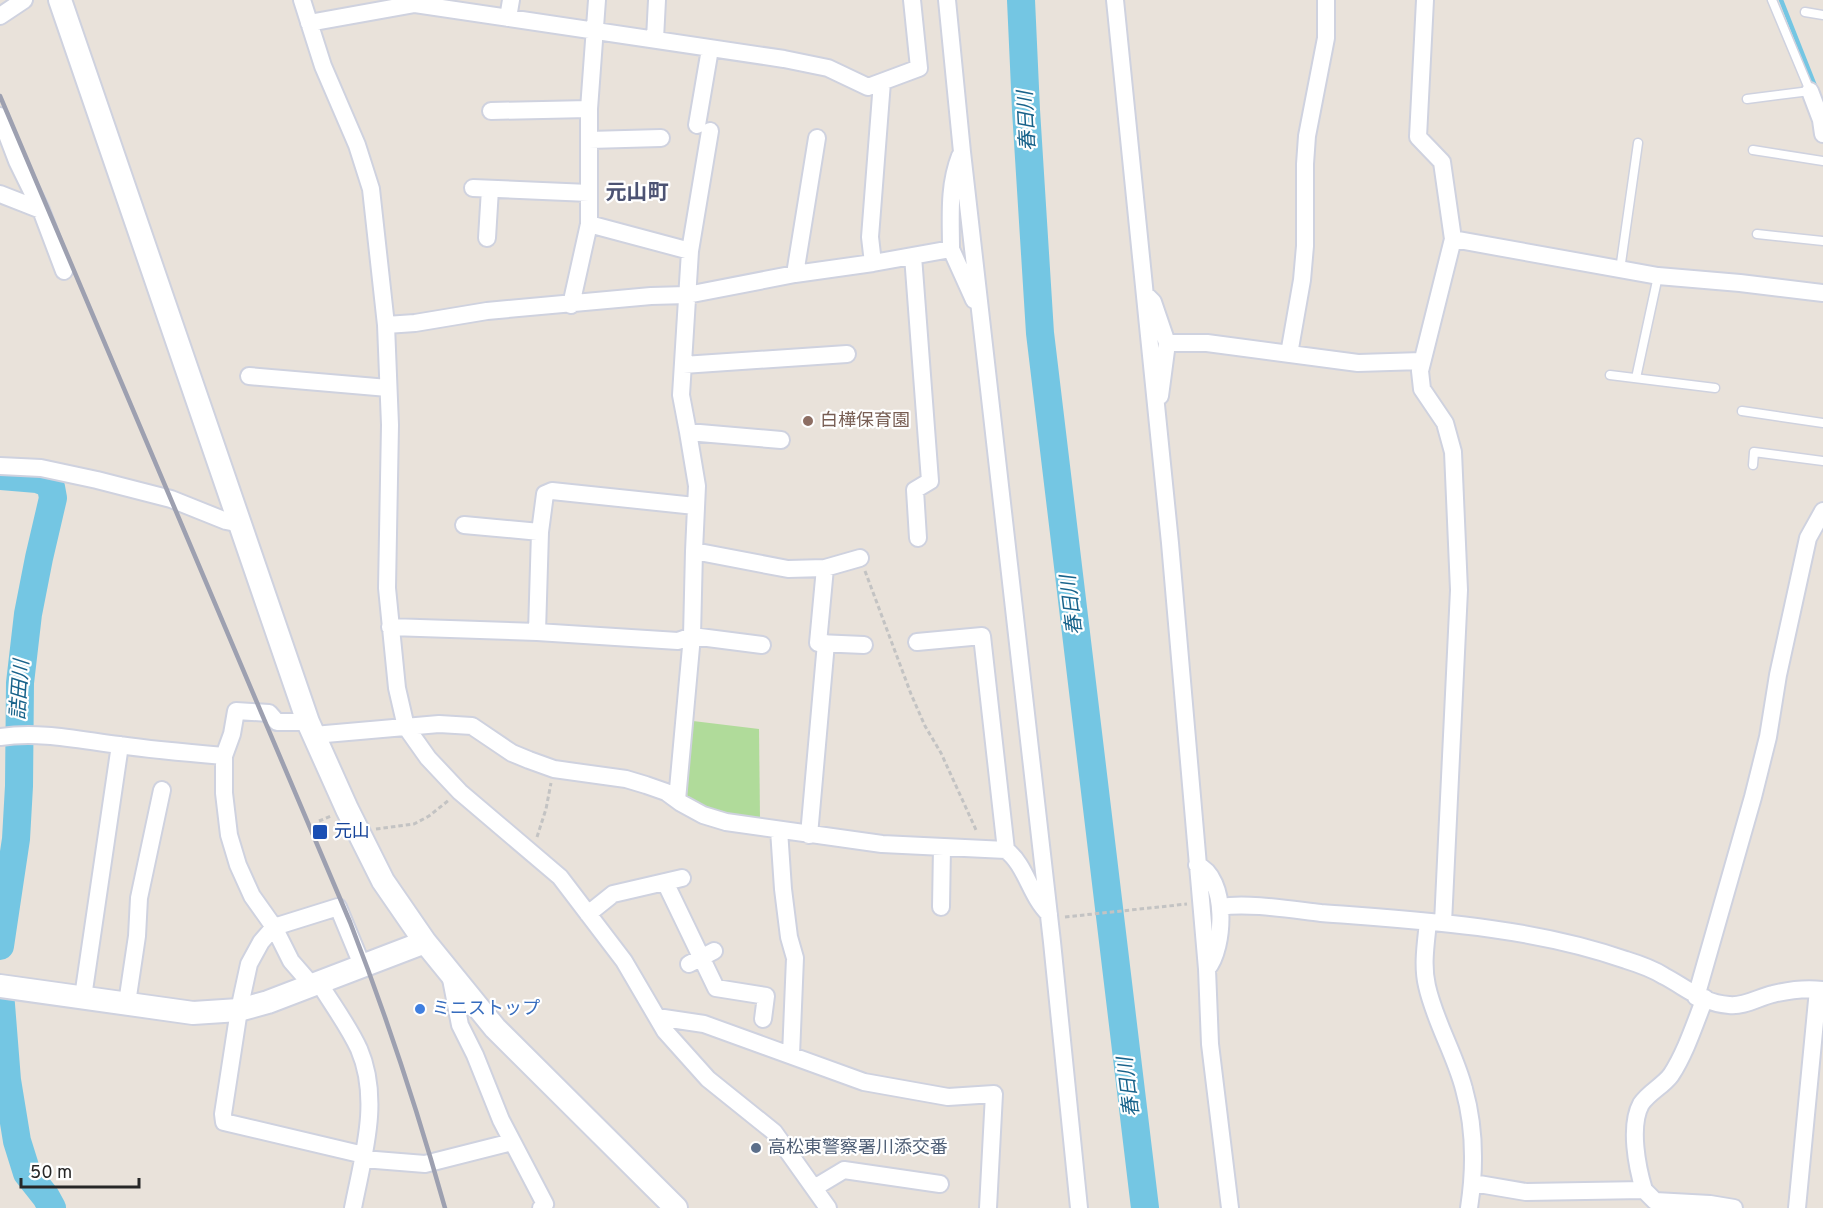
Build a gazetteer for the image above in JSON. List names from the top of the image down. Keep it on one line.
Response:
{"districts":["元山町"],"water":["春日川","詰田川"],"places":{"other":["白樺保育園","ミニストップ","高松東警察署川添交番"],"transit":["元山"]},"scale_bar":"50 m"}
